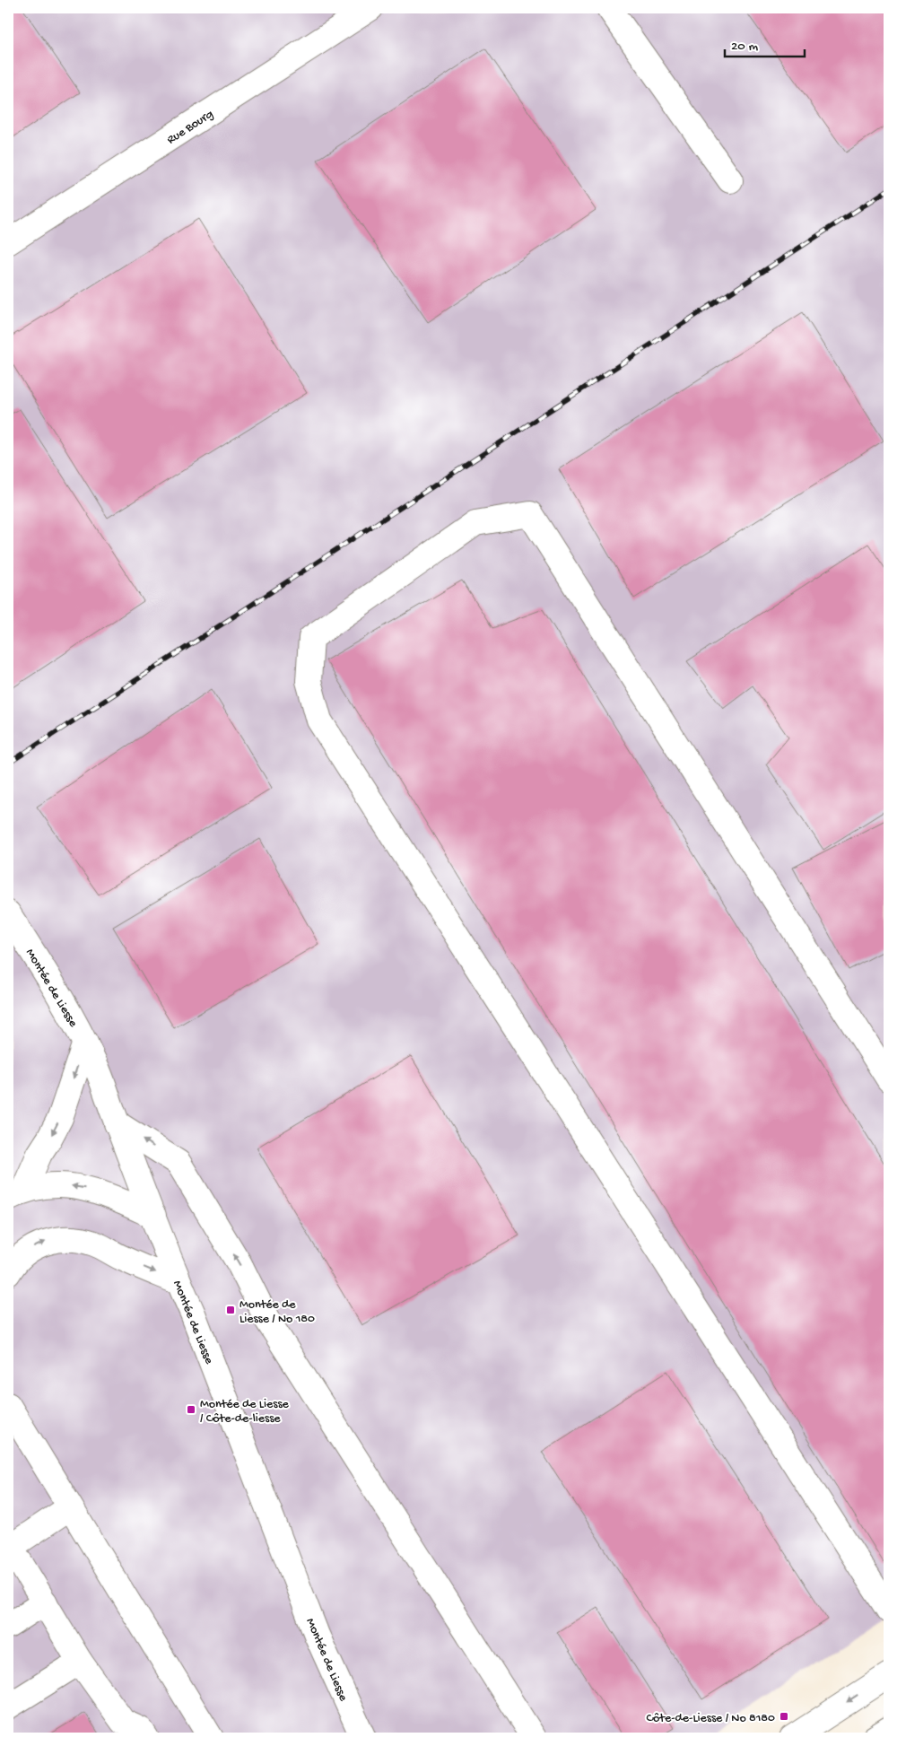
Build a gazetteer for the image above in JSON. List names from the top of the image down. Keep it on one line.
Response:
{"streets":{"main road":["Rue Bourg","Montée de Liesse"]},"places":{"transit":["Montée de Liesse / No 180","Montée de Liesse / Côte-de-liesse","Côte-de-Liesse / No 8180"]},"scale_bar":"20 m"}
